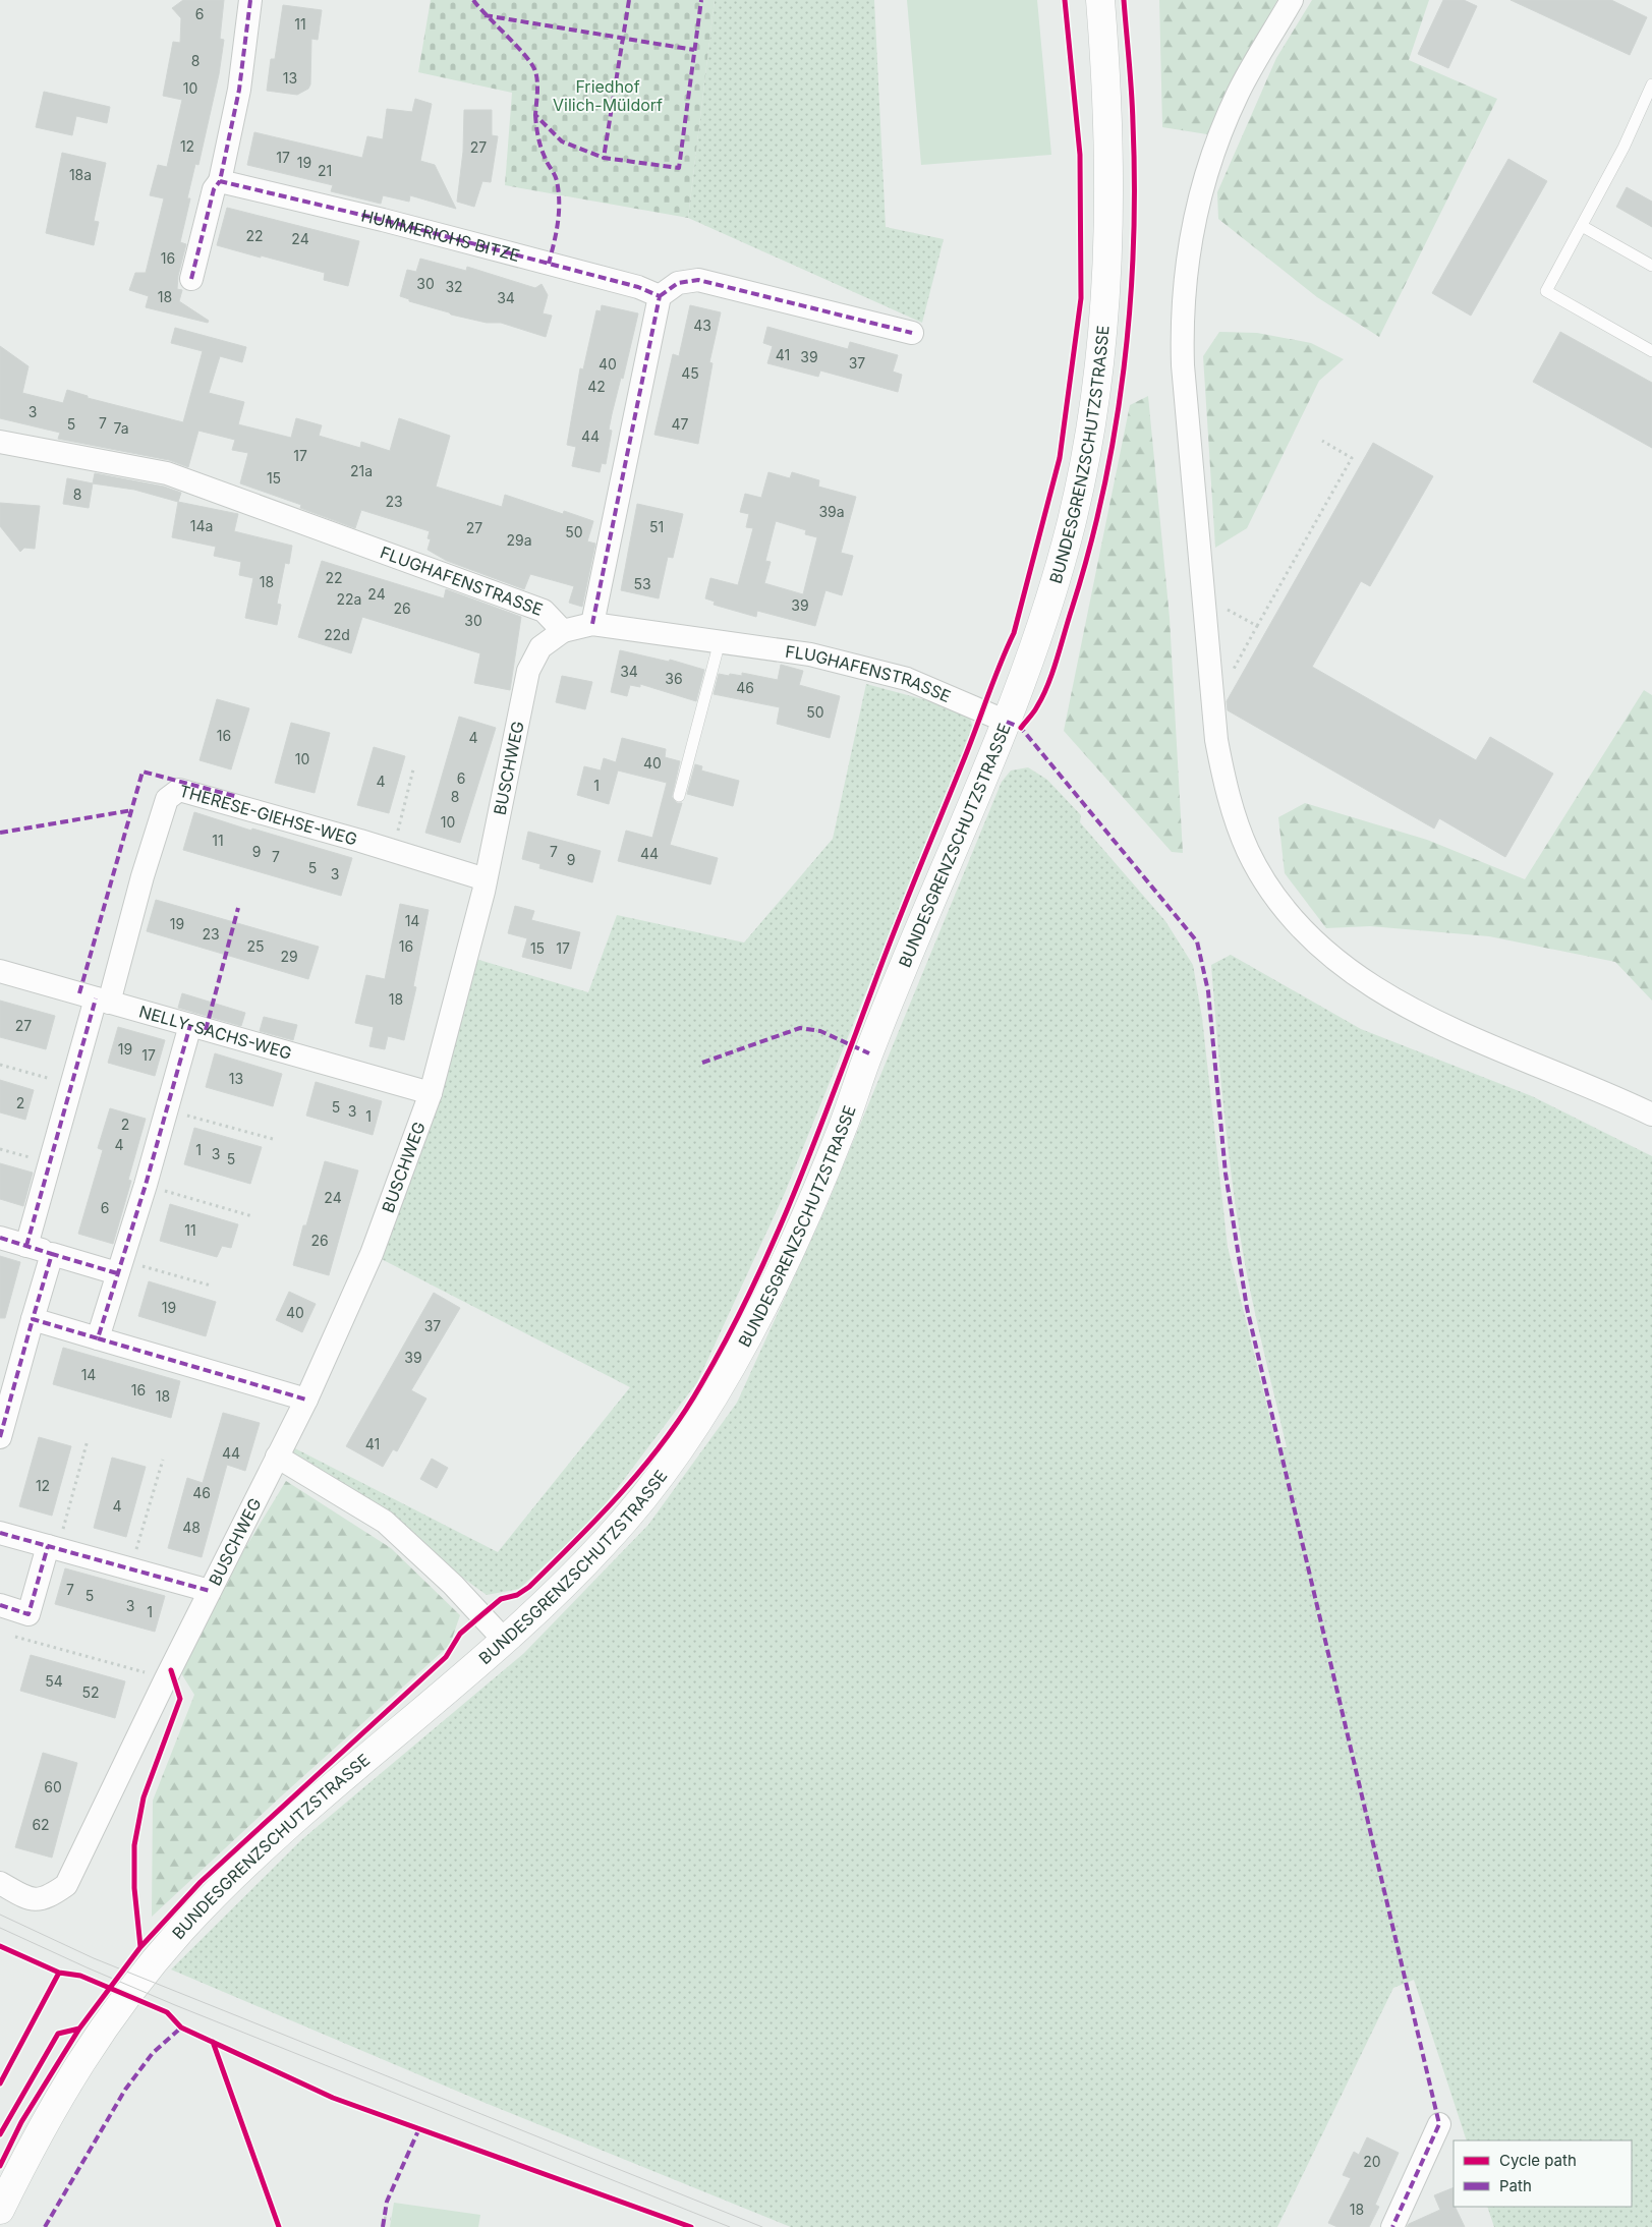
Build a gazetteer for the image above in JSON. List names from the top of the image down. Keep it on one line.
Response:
{"streets":{"street":["HUMMERICHS BITZE","BUNDESGRENZSCHUTZSTRASSE","FLUGHAFENSTRASSE","BUSCHWEG","THERESE-GIEHSE-WEG","NELLY-SACHS-WEG"]},"crossings":[["BUNDESGRENZSCHUTZSTRASSE","FLUGHAFENSTRASSE"],["FLUGHAFENSTRASSE","BUSCHWEG"],["BUSCHWEG","THERESE-GIEHSE-WEG"],["BUSCHWEG","NELLY-SACHS-WEG"],["THERESE-GIEHSE-WEG","NELLY-SACHS-WEG"]],"parks":["Friedhof Vilich-Müldorf"],"house_numbers":["6","11","8","13","10","12","27","17","19","21","18a","22","24","16","30","32","18","34","43","41","39","37","40","45","42","3","7","5","47","7a","44","17","21a","15","8","23","39a","14a","51","27","50","29a","22","18","53","24","22a","39","26","30","22d","34","36","46","50","16","4","10","40","6","4","1","8","10","11","9","7","44","7","9","5","3","14","19","23","25","16","15","17","29","18","27","19","17","13","2","5","3","1","2","4","1","3","5","24","6","11","26","19","40","37","39","14","16","18","41","44","12","46","4","48","7","5","3","1","54","52","60","62","20","18"],"legend":["Cycle path","Path"]}
